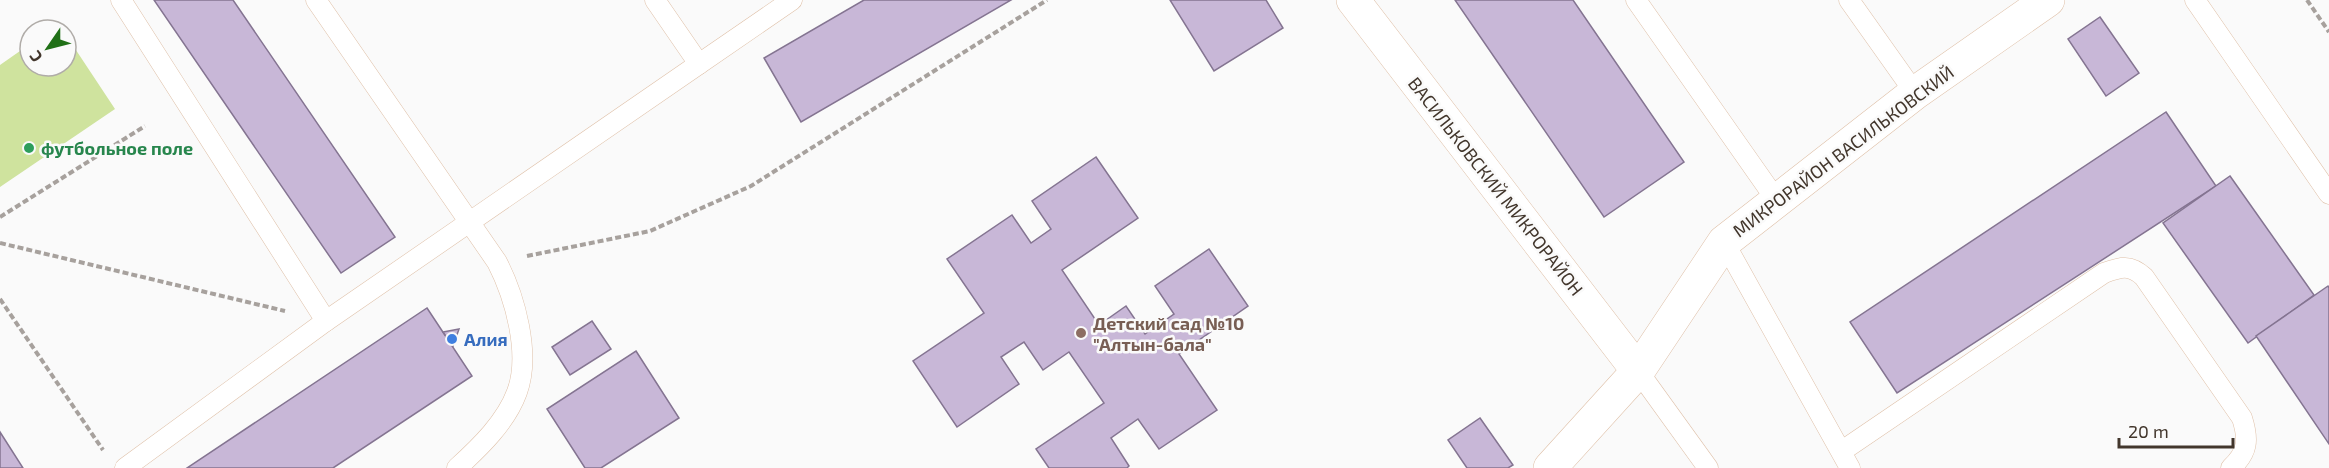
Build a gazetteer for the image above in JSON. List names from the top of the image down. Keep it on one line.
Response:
{"streets":{"street":["МИКРОРАЙОН ВАСИЛЬКОВСКИЙ","ВАСИЛЬКОВСКИЙ МИКРОРАЙОН"]},"crossings":[["МИКРОРАЙОН ВАСИЛЬКОВСКИЙ","ВАСИЛЬКОВСКИЙ МИКРОРАЙОН"]],"places":["футбольное поле","Детский сад №10 \"Алтын-бала\"","Алия"],"scale_bar":"20 m","north":"bottom left"}
